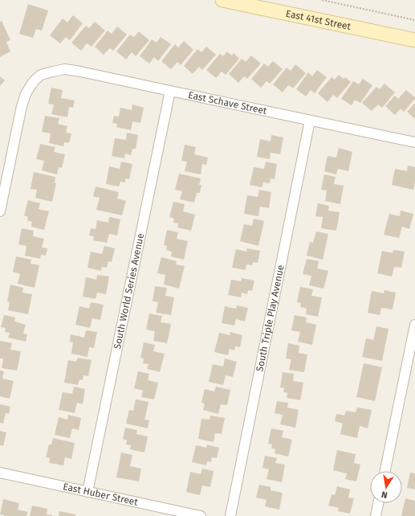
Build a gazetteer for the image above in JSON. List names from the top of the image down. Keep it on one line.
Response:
{"streets":{"main road":["East 41st Street"],"street":["East Schave Street","South World Series Avenue","South Triple Play Avenue","East Huber Street"]},"crossings":[["East Schave Street","South World Series Avenue"],["East Schave Street","South Triple Play Avenue"],["South World Series Avenue","East Huber Street"]],"north":"bottom"}
